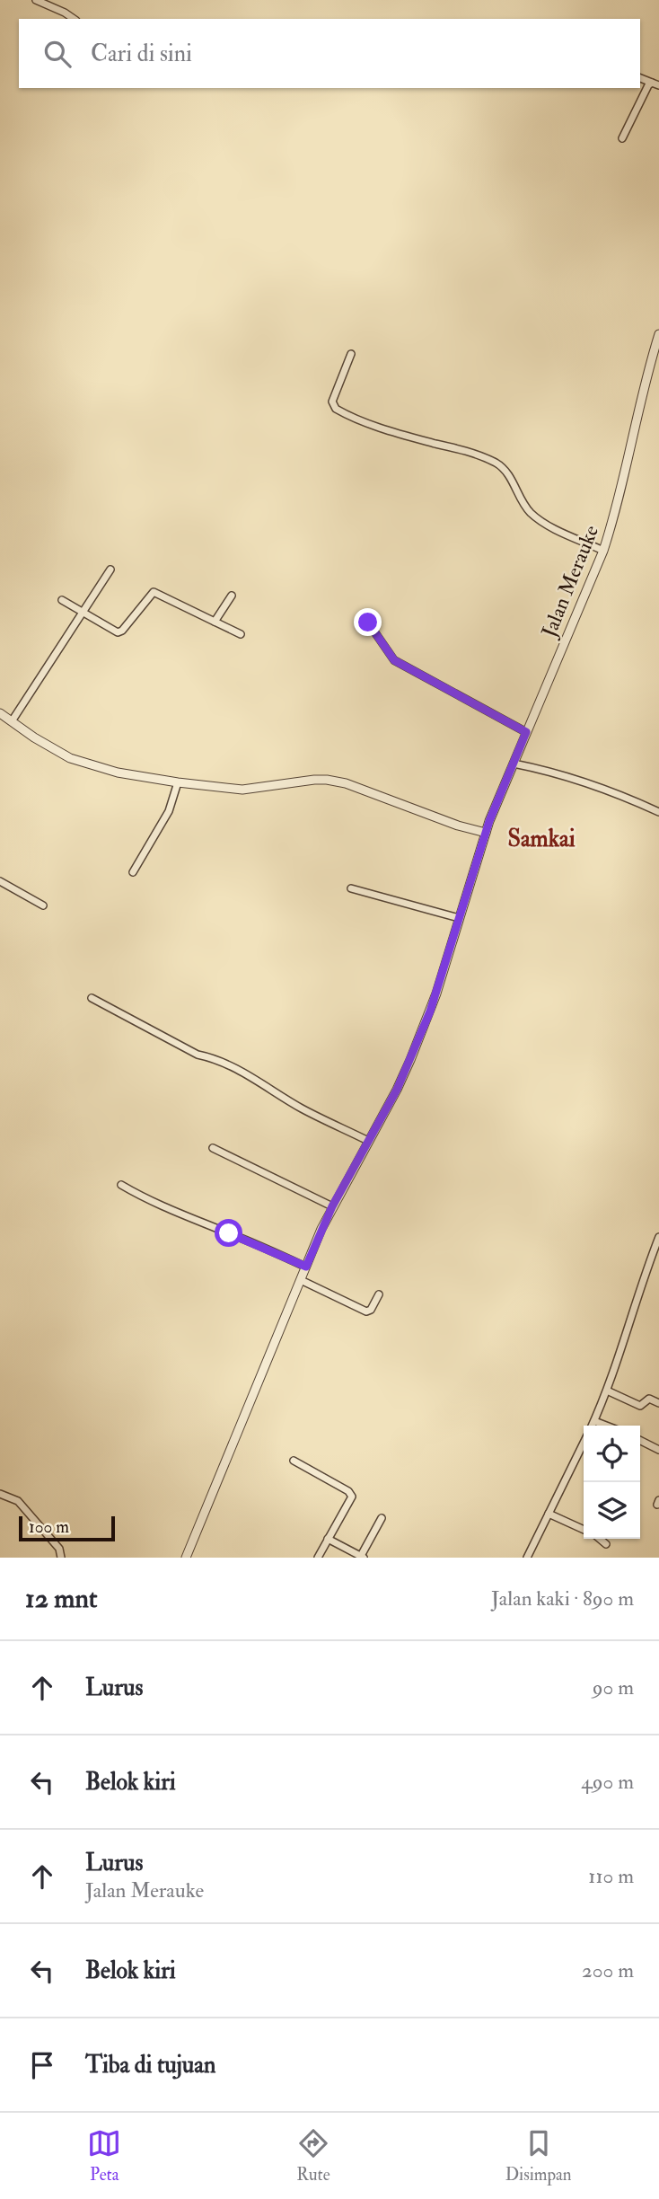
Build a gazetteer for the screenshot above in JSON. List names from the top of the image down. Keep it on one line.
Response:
{"streets":{"street":["Jalan Merauke"]},"districts":["Samkai"],"scale_bar":"100 m","page":{"search":"Cari di sini","scale":"100 m","heading":["12 mnt","Jalan kaki · 890 m"],"list":[["Lurus","90 m"],["Belok kiri","490 m"],["Lurus","Jalan Merauke","110 m"],["Belok kiri","200 m"],"Tiba di tujuan"],"nav":["Peta","Rute","Disimpan"]}}
